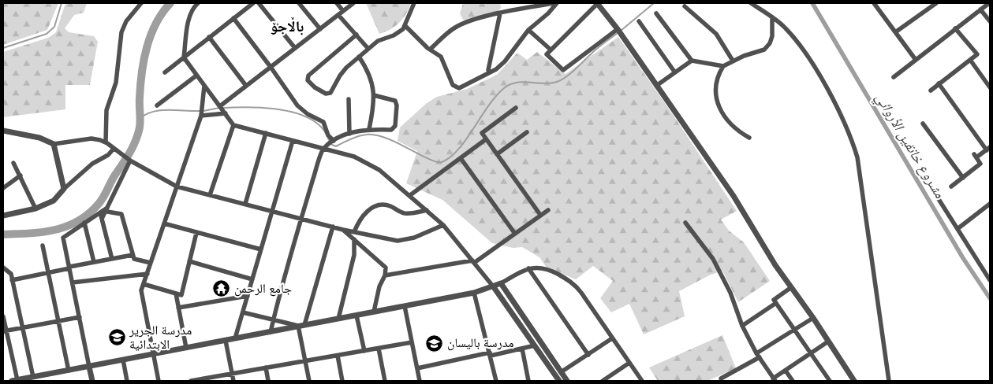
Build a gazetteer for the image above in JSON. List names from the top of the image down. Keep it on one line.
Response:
{"districts":["باڵاجۆ"],"water":["مشروع خانقين الأروائي"],"places":{"temple":["جامع الرحمن"],"school or university":["مدرسة الجرير الابتدائية","مدرسة بالیسان"]}}
